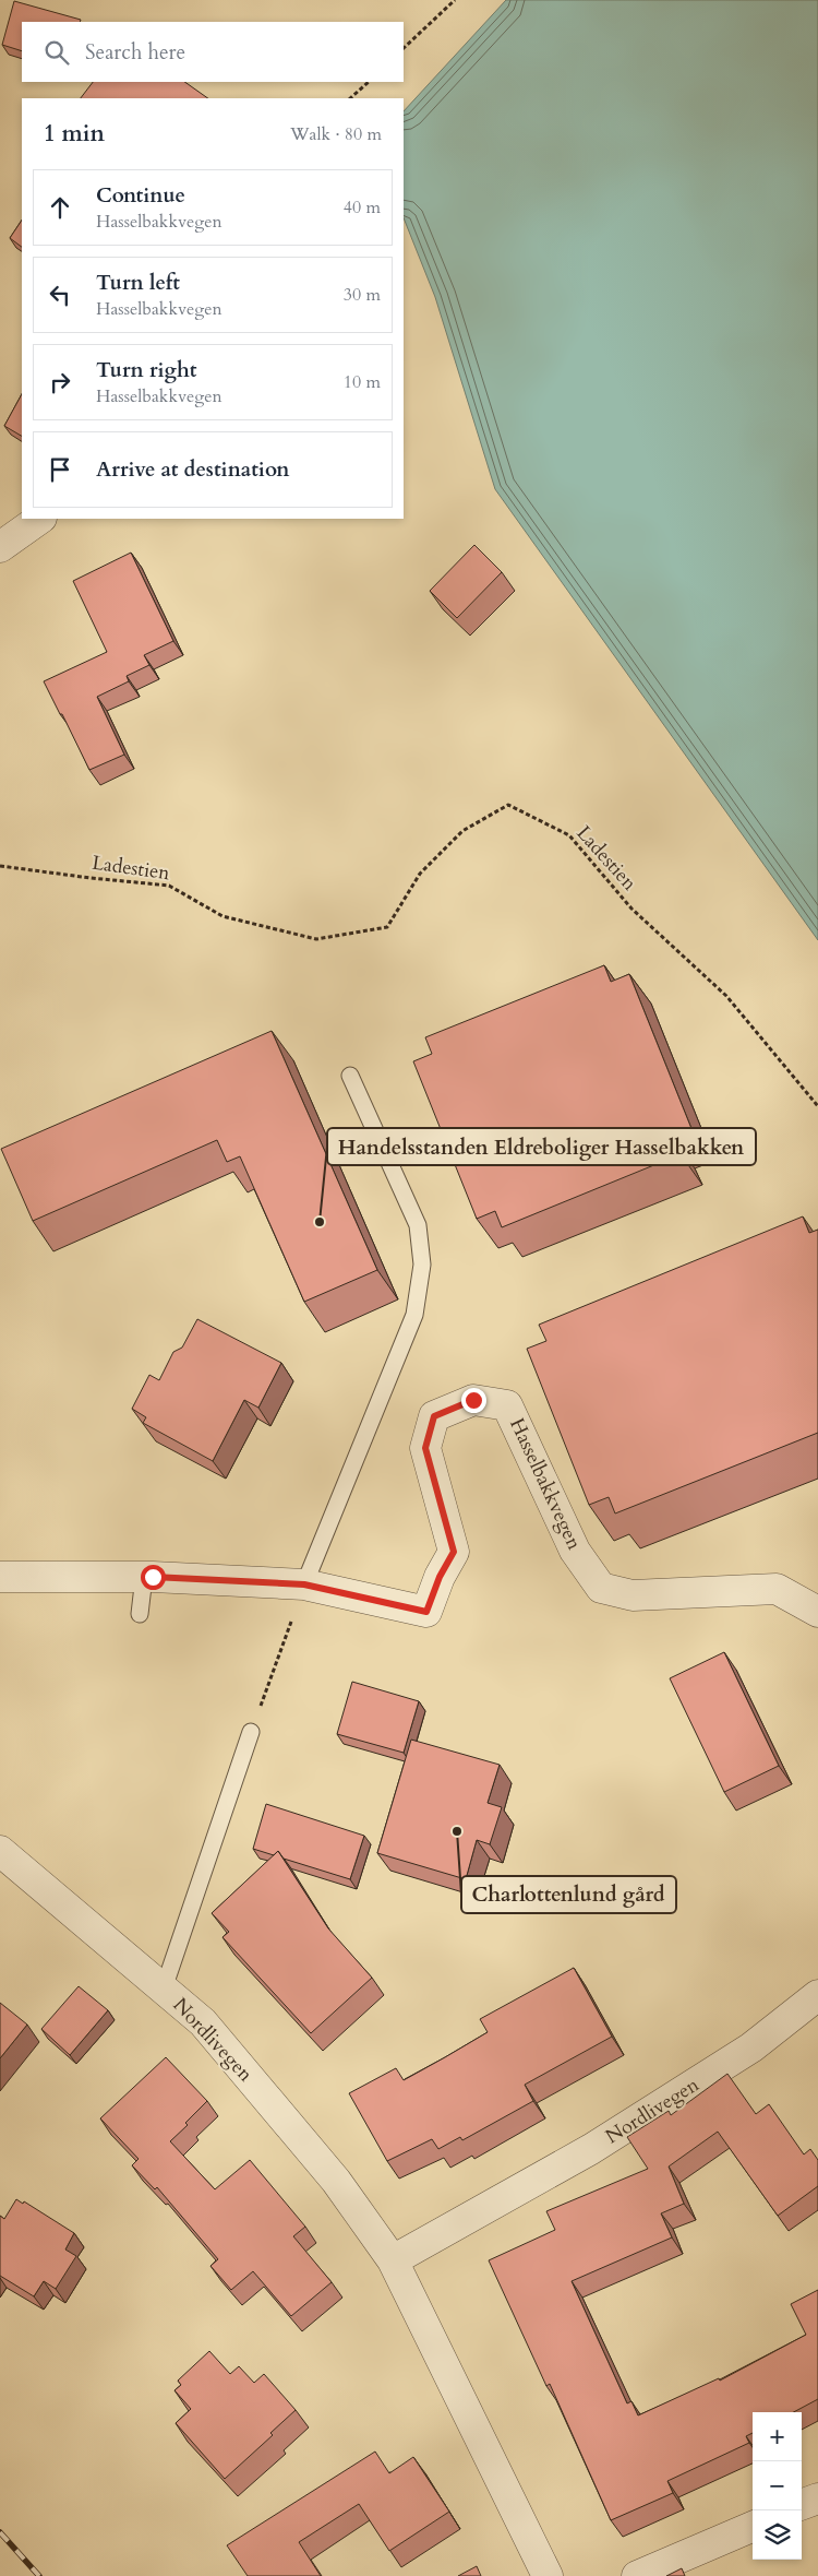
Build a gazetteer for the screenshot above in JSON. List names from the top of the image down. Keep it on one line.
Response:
{"streets":{"street":["Hasselbakkvegen","Nordlivegen"],"path":["Ladestien"]},"places":["Handelsstanden Eldreboliger Hasselbakken","Charlottenlund gård"],"page":{"search":"Search here","heading":["1 min","Walk · 80 m"],"list":[["Continue","Hasselbakkvegen","40 m"],["Turn left","Hasselbakkvegen","30 m"],["Turn right","Hasselbakkvegen","10 m"],"Arrive at destination"],"map_buttons":["+","−"]}}
